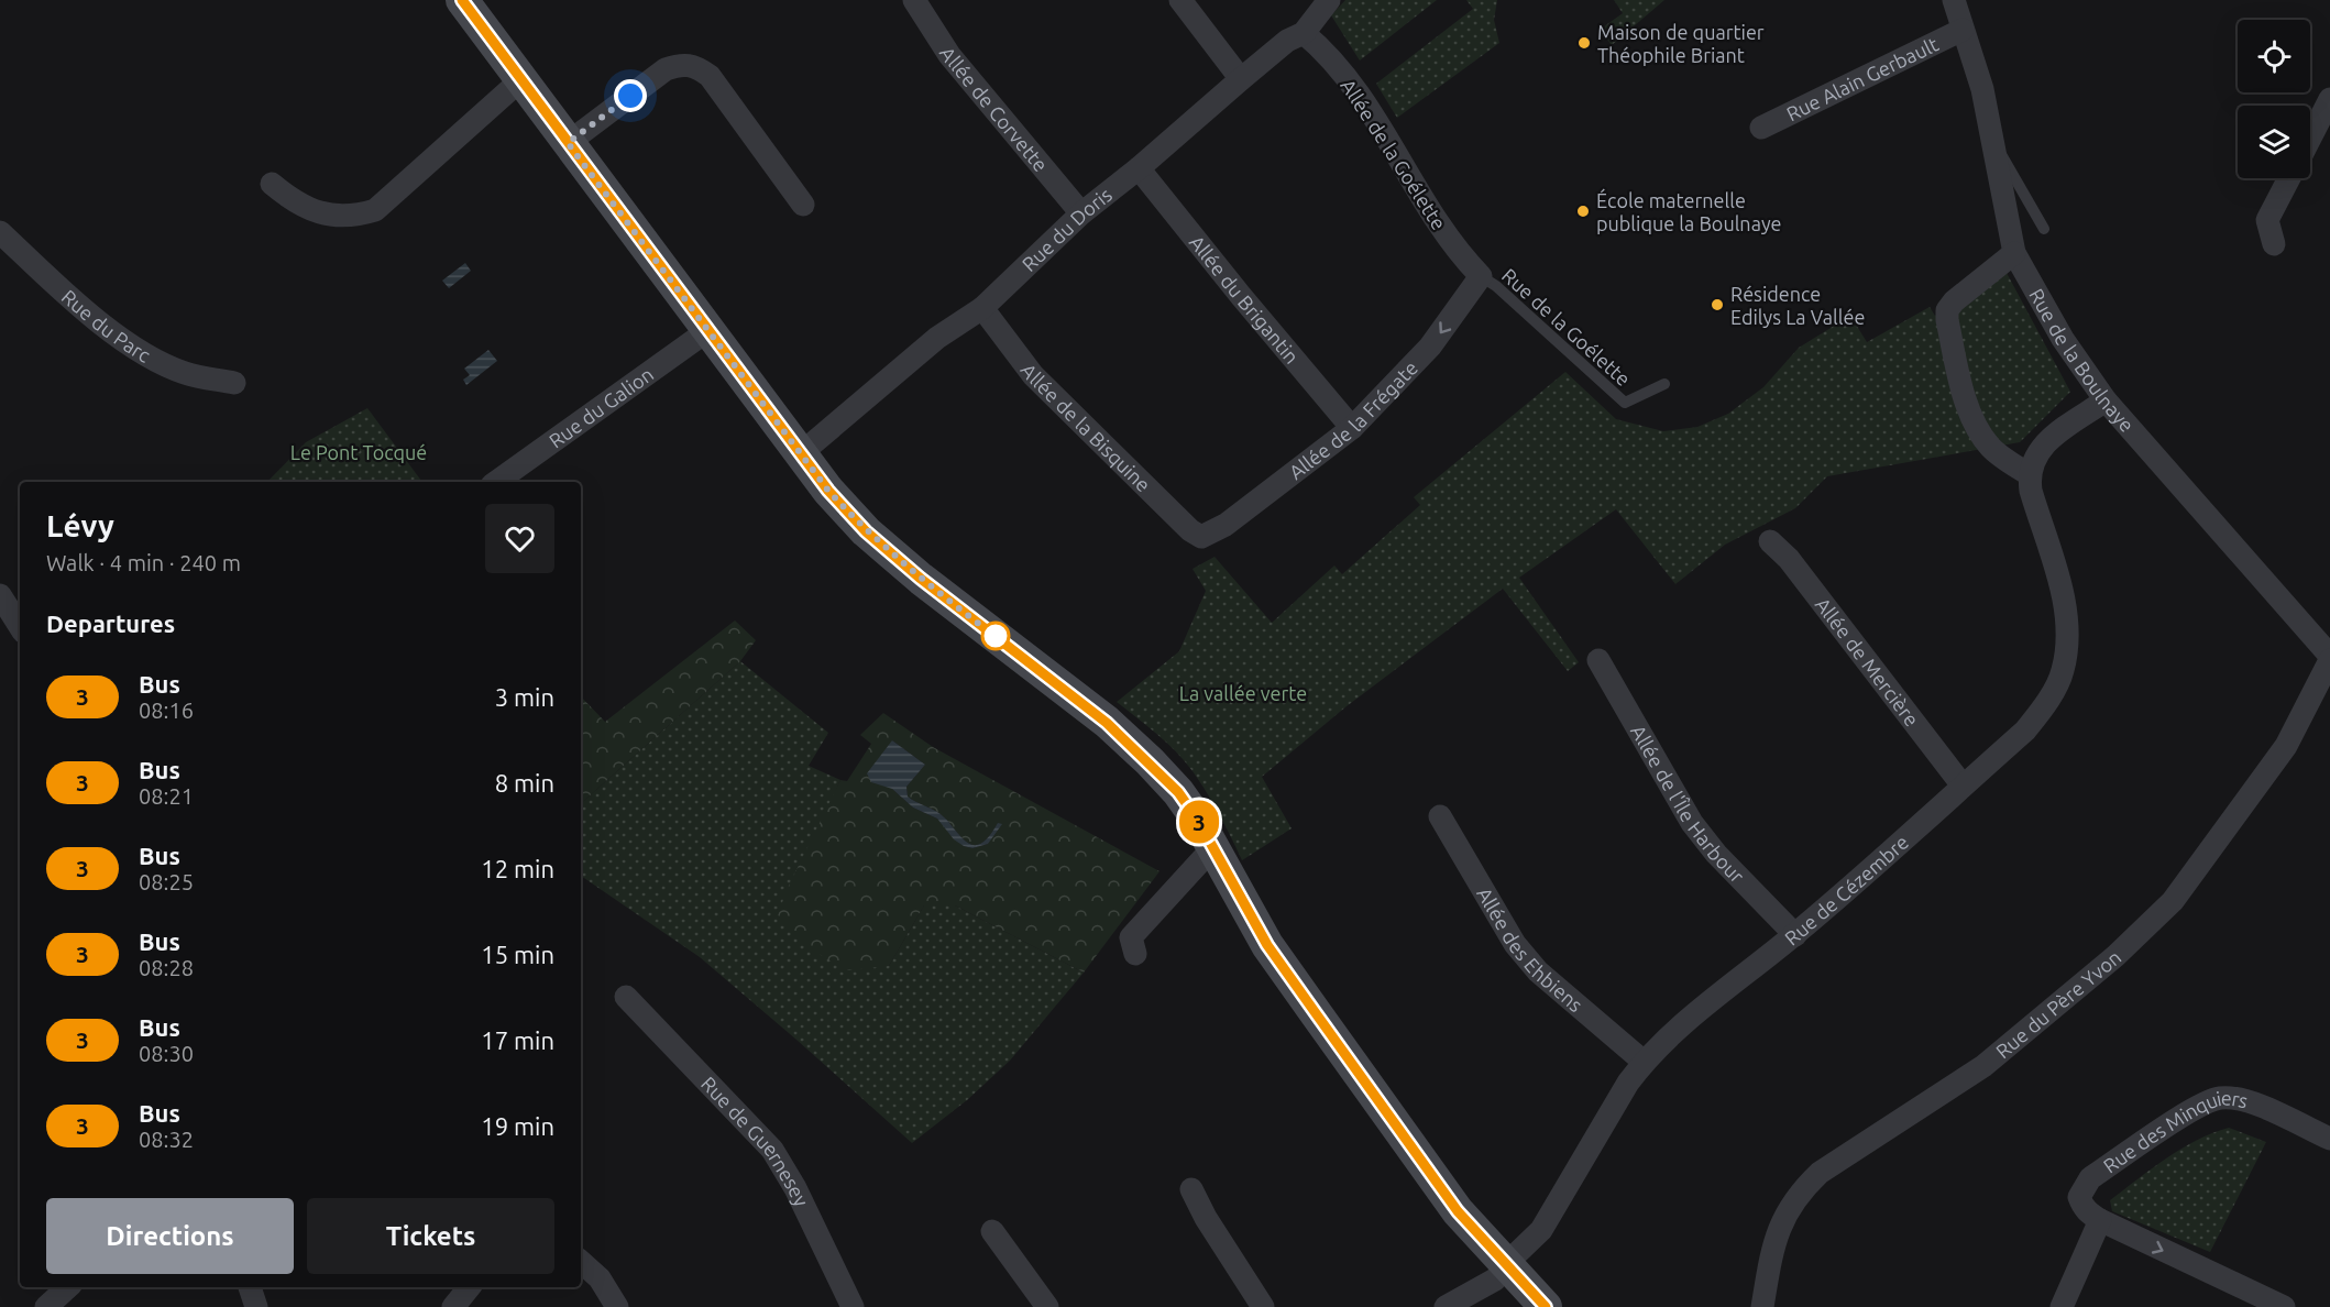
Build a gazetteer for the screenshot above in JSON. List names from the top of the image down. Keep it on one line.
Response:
{"streets":{"street":["Rue Alain Gerbault","Allée de Corvette","Allée de la Goélette","Rue du Doris","Allée du Brigantin","Rue du Parc","Rue de la Boulnaye","Rue du Galion","Allée de la Frégate","Allée de la Bisquine","Allée de Mercière","Allée de l'Île Harbour","Rue de Cézembre","Allée des Ehbiens","Rue du Père Yvon","Rue des Minquiers","Rue de Guernesey"],"lane":["Rue de la Goélette"]},"crossings":[["Rue Alain Gerbault","Rue de la Boulnaye"],["Allée de Corvette","Rue du Doris"],["Allée de la Goélette","Rue du Doris"],["Allée de la Goélette","Rue de la Goélette"],["Allée de la Goélette","Allée de la Frégate"],["Rue du Doris","Allée du Brigantin"],["Rue du Doris","Allée de la Bisquine"],["Allée du Brigantin","Allée de la Frégate"],["Rue de la Goélette","Allée de la Frégate"],["Rue de la Boulnaye","Rue du Père Yvon"],["Allée de la Frégate","Allée de la Bisquine"],["Allée de Mercière","Rue de Cézembre"],["Allée de l'Île Harbour","Rue de Cézembre"],["Rue de Cézembre","Allée des Ehbiens"]],"one_way":["Allée de la Frégate"],"parks":["Le Pont Tocqué","La vallée verte"],"places":["Maison de quartier Théophile Briant","École maternelle publique la Boulnaye","Résidence Edilys La Vallée"],"lines":["bus line 3"],"page":{"on_map":"3","heading":[["Lévy","Walk · 4 min · 240 m"],"Departures"],"list":[{"mark":"3","name":"Bus","note":"08:16","value":"3 min"},{"mark":"3","name":"Bus","note":"08:21","value":"8 min"},{"mark":"3","name":"Bus","note":"08:25","value":"12 min"},{"mark":"3","name":"Bus","note":"08:28","value":"15 min"},{"mark":"3","name":"Bus","note":"08:30","value":"17 min"},{"mark":"3","name":"Bus","note":"08:32","value":"19 min"}],"buttons":["Directions","Tickets"]}}
